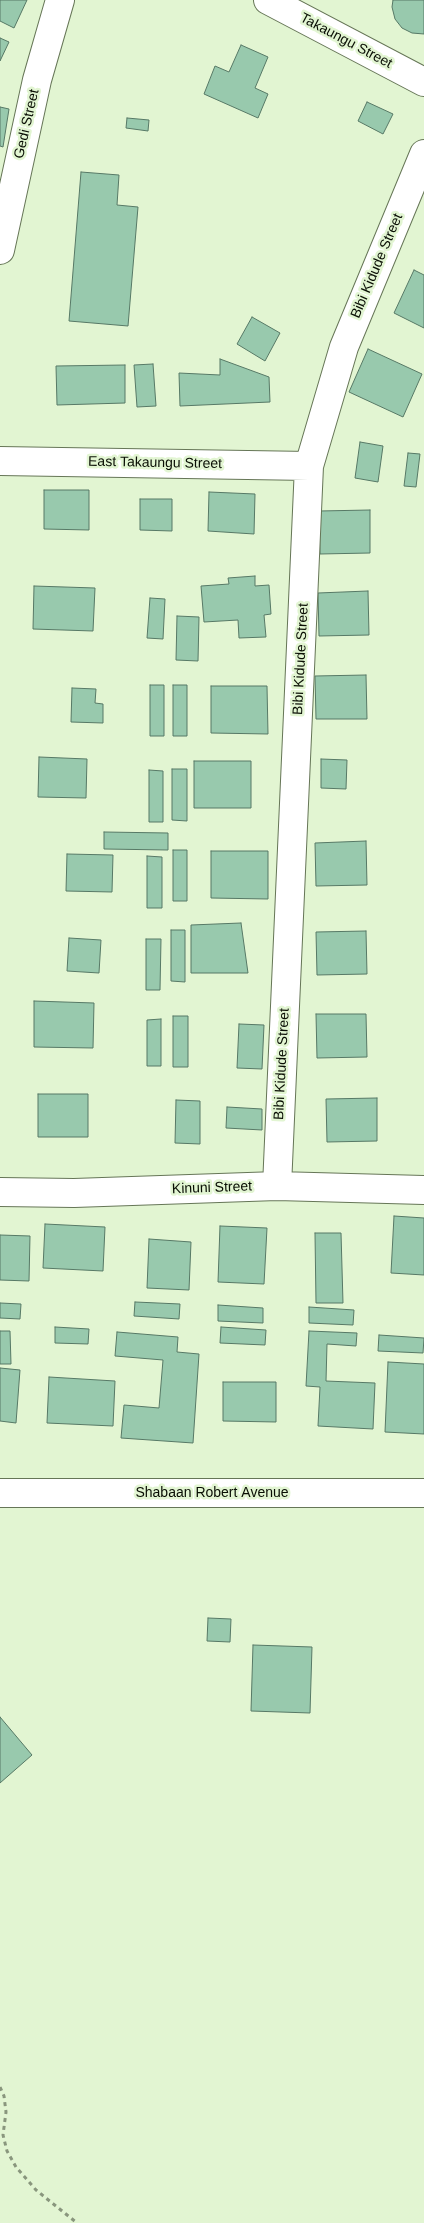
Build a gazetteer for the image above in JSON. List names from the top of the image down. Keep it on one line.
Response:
{"streets":{"street":["Takaungu Street","Gedi Street","Bibi Kidude Street","East Takaungu Street","Kinuni Street","Shabaan Robert Avenue"]},"crossings":[["Bibi Kidude Street","East Takaungu Street"],["Bibi Kidude Street","Kinuni Street"]]}
